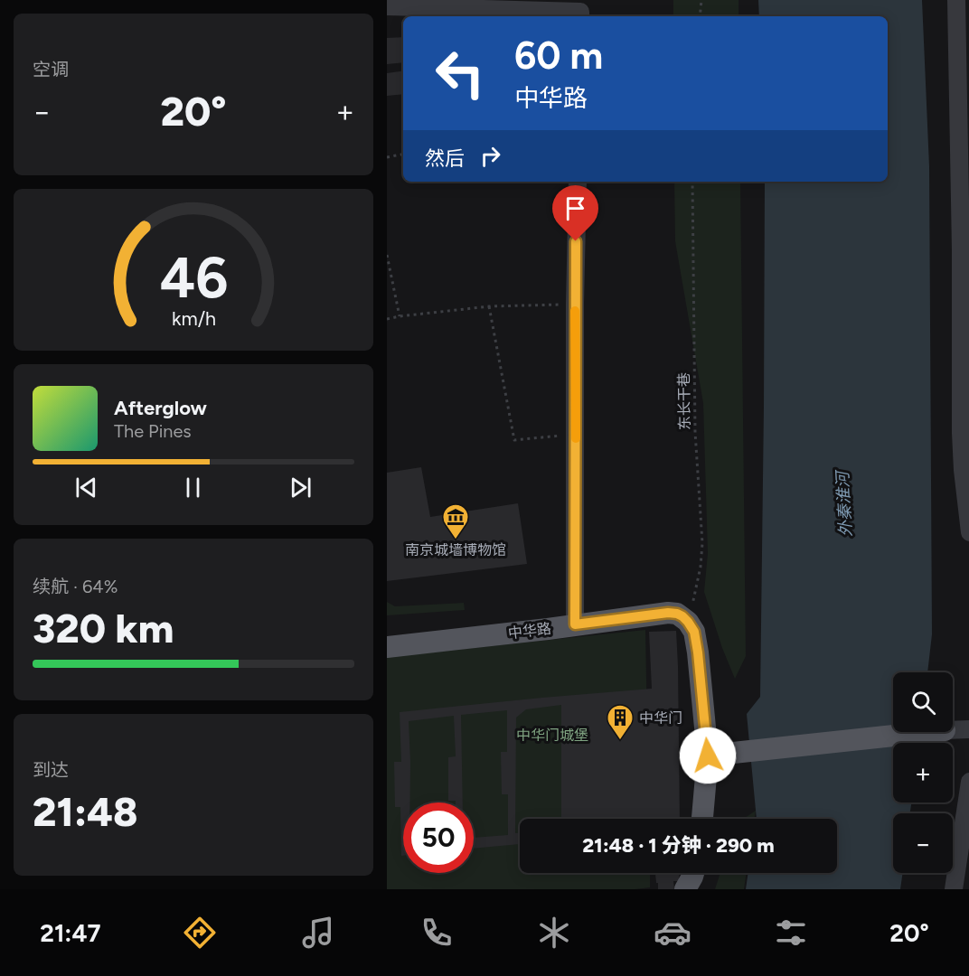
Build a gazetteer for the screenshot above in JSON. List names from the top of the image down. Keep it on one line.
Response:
{"streets":{"main road":["中华路"],"path":["东长干巷"]},"crossings":[["东长干巷","中华路"]],"water":["外秦淮河"],"parks":["中华门城堡"],"places":{"museum":["南京城墙博物馆"],"building":["中华门"]},"page":{"tile":["空调",["续航 · 64%","320 km"],["到达","21:48"]],"turn":["60 m","中华路"],"heat":["−","20°","+"],"then":"然后","song":["Afterglow","The Pines"],"map_buttons":["+","−"],"limit":"50","trip":"21:48 · 1 分钟 · 290 m","tabs":["21:47","20°"],"gauge":["46","km/h"]}}
